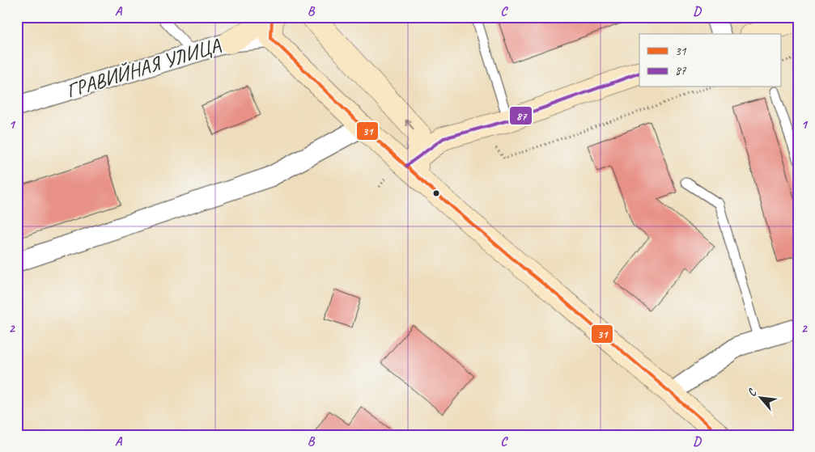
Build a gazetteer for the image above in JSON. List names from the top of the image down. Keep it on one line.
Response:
{"streets":{"street":["ГРАВИЙНАЯ УЛИЦА"]},"lines":["transit line 31","transit line 87"],"legend":["31","87"],"north":"top left","grid":{"columns":["A","B","C","D"],"rows":["1","2"]}}
